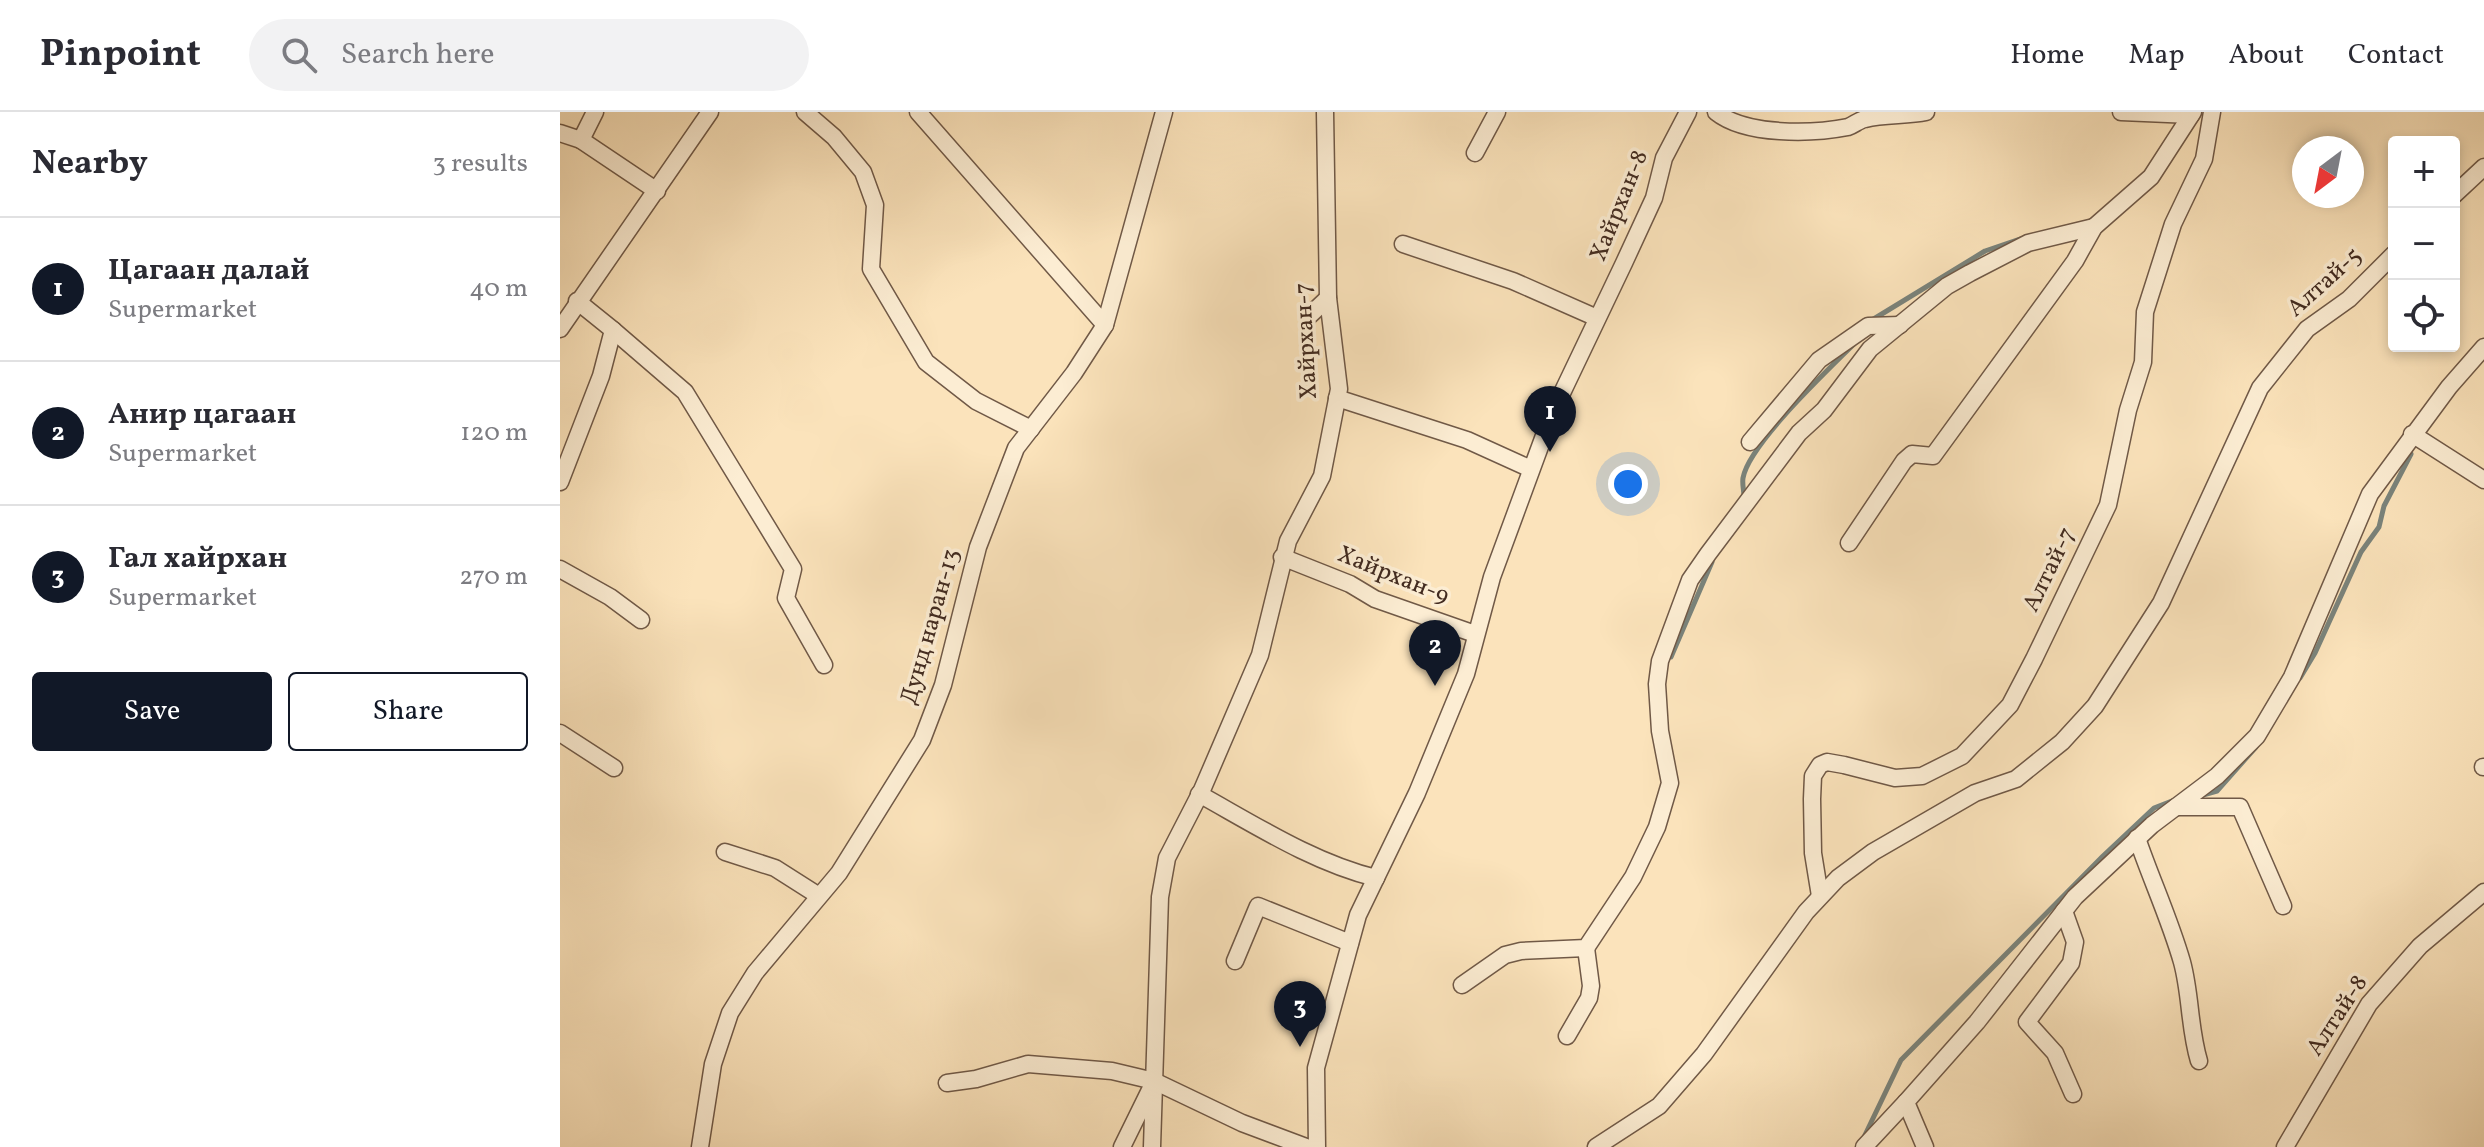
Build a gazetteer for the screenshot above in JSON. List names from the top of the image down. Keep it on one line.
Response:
{"streets":{"street":["Хайрхан-8","Алтай-5","Хайрхан-7","Алтай-7","Хайрхан-9","Дунд наран-13","Алтай-8"]},"crossings":[["Хайрхан-8","Хайрхан-9"],["Алтай-5","Алтай-7"],["Хайрхан-7","Хайрхан-9"]],"north":"bottom left","page":{"header":"Pinpoint","search":"Search here","nav":["Home","Map","About","Contact"],"heading":["Nearby","3 results"],"map_buttons":["+","−"],"list":[{"mark":"1","name":"Цагаан далай","note":"Supermarket","value":"40 m"},{"mark":"2","name":"Анир цагаан","note":"Supermarket","value":"120 m"},{"mark":"3","name":"Гал хайрхан","note":"Supermarket","value":"270 m"}],"pins":["1","2","3"],"buttons":["Save","Share"]}}
